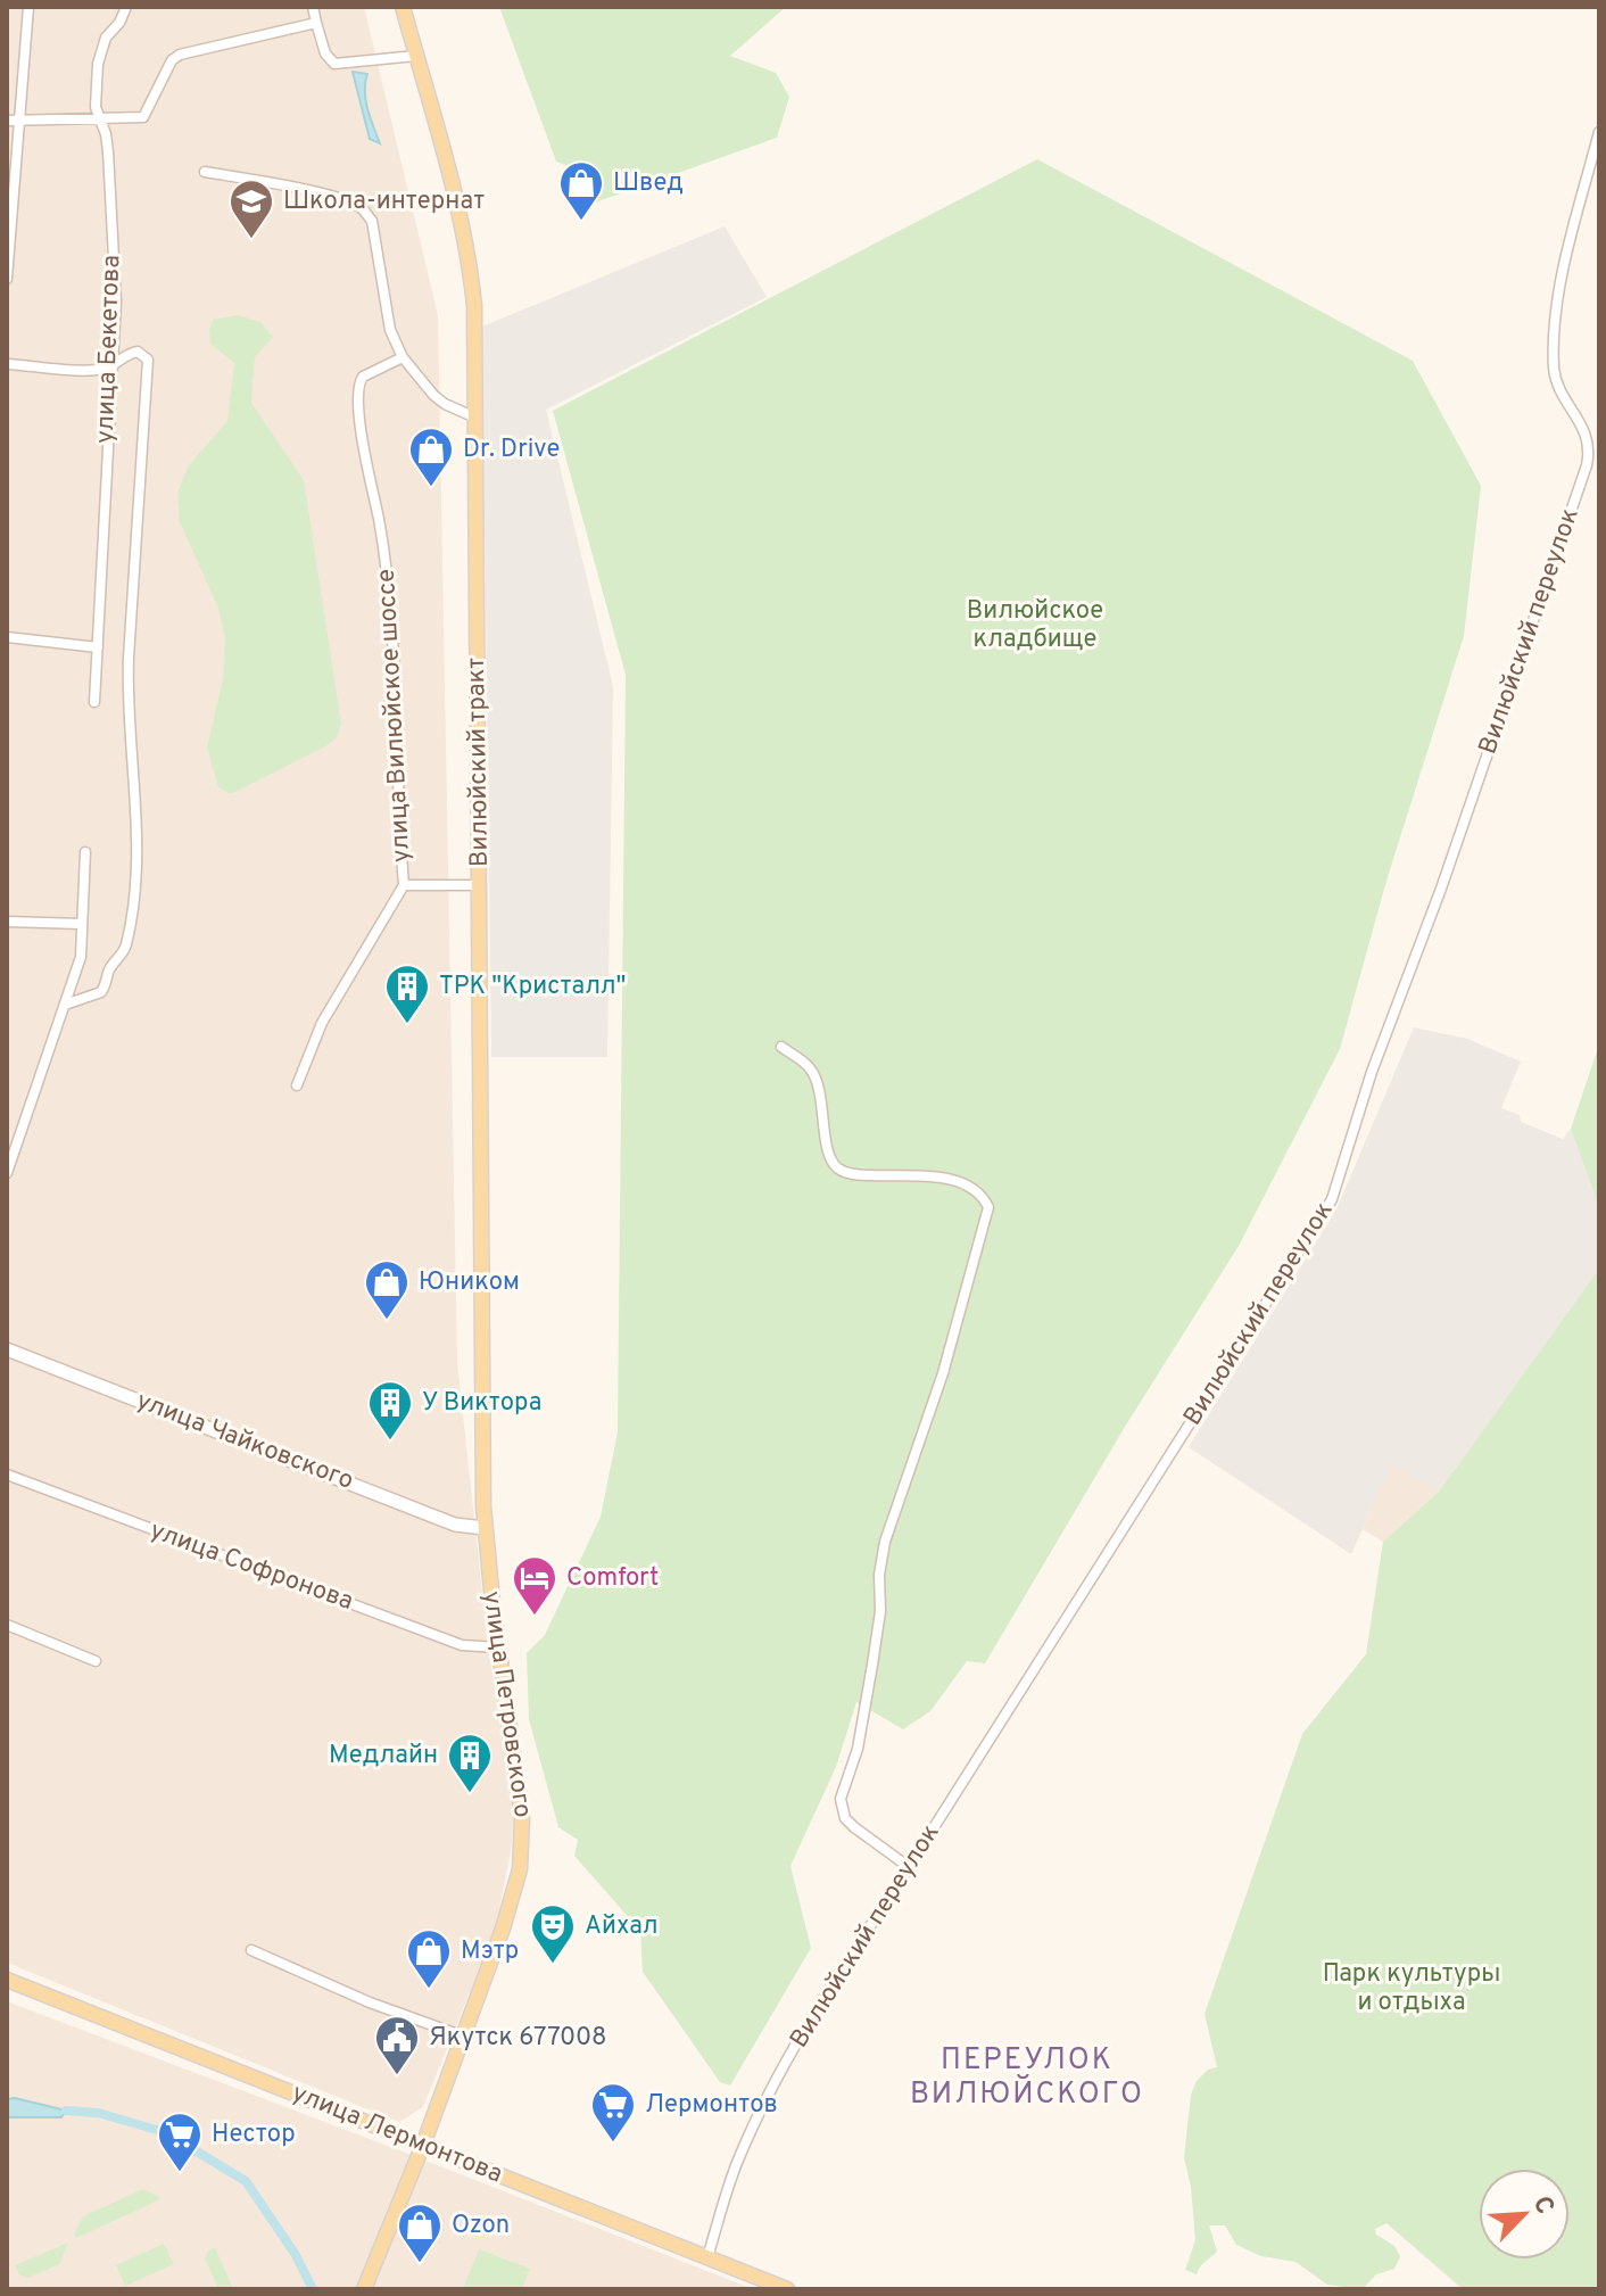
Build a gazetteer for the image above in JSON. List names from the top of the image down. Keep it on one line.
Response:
{"streets":{"main road":["Вилюйский тракт","улица Чайковского","улица Петровского","улица Лермонтова"],"street":["улица Бекетова","Вилюйский переулок","улица Вилюйское шоссе","улица Софронова"]},"crossings":[["Вилюйский переулок","улица Лермонтова"],["Вилюйский тракт","улица Чайковского"],["Вилюйский тракт","улица Петровского"],["улица Чайковского","улица Петровского"],["улица Софронова","улица Петровского"],["улица Петровского","улица Лермонтова"]],"districts":["ПЕРЕУЛОК ВИЛЮЙСКОГО"],"parks":["Вилюйское кладбище","Парк культуры и отдыха"],"places":{"shop":["Швед","Dr. Drive","Юником","Мэтр","Ozon"],"school or university":["Школа-интернат"],"building":["ТРК \"Кристалл\"","У Виктора","Медлайн"],"hotel":["Comfort"],"theatre":["Айхал"],"public building":["Якутск 677008"],"supermarket":["Лермонтов","Нестор"]},"north":"top right"}
